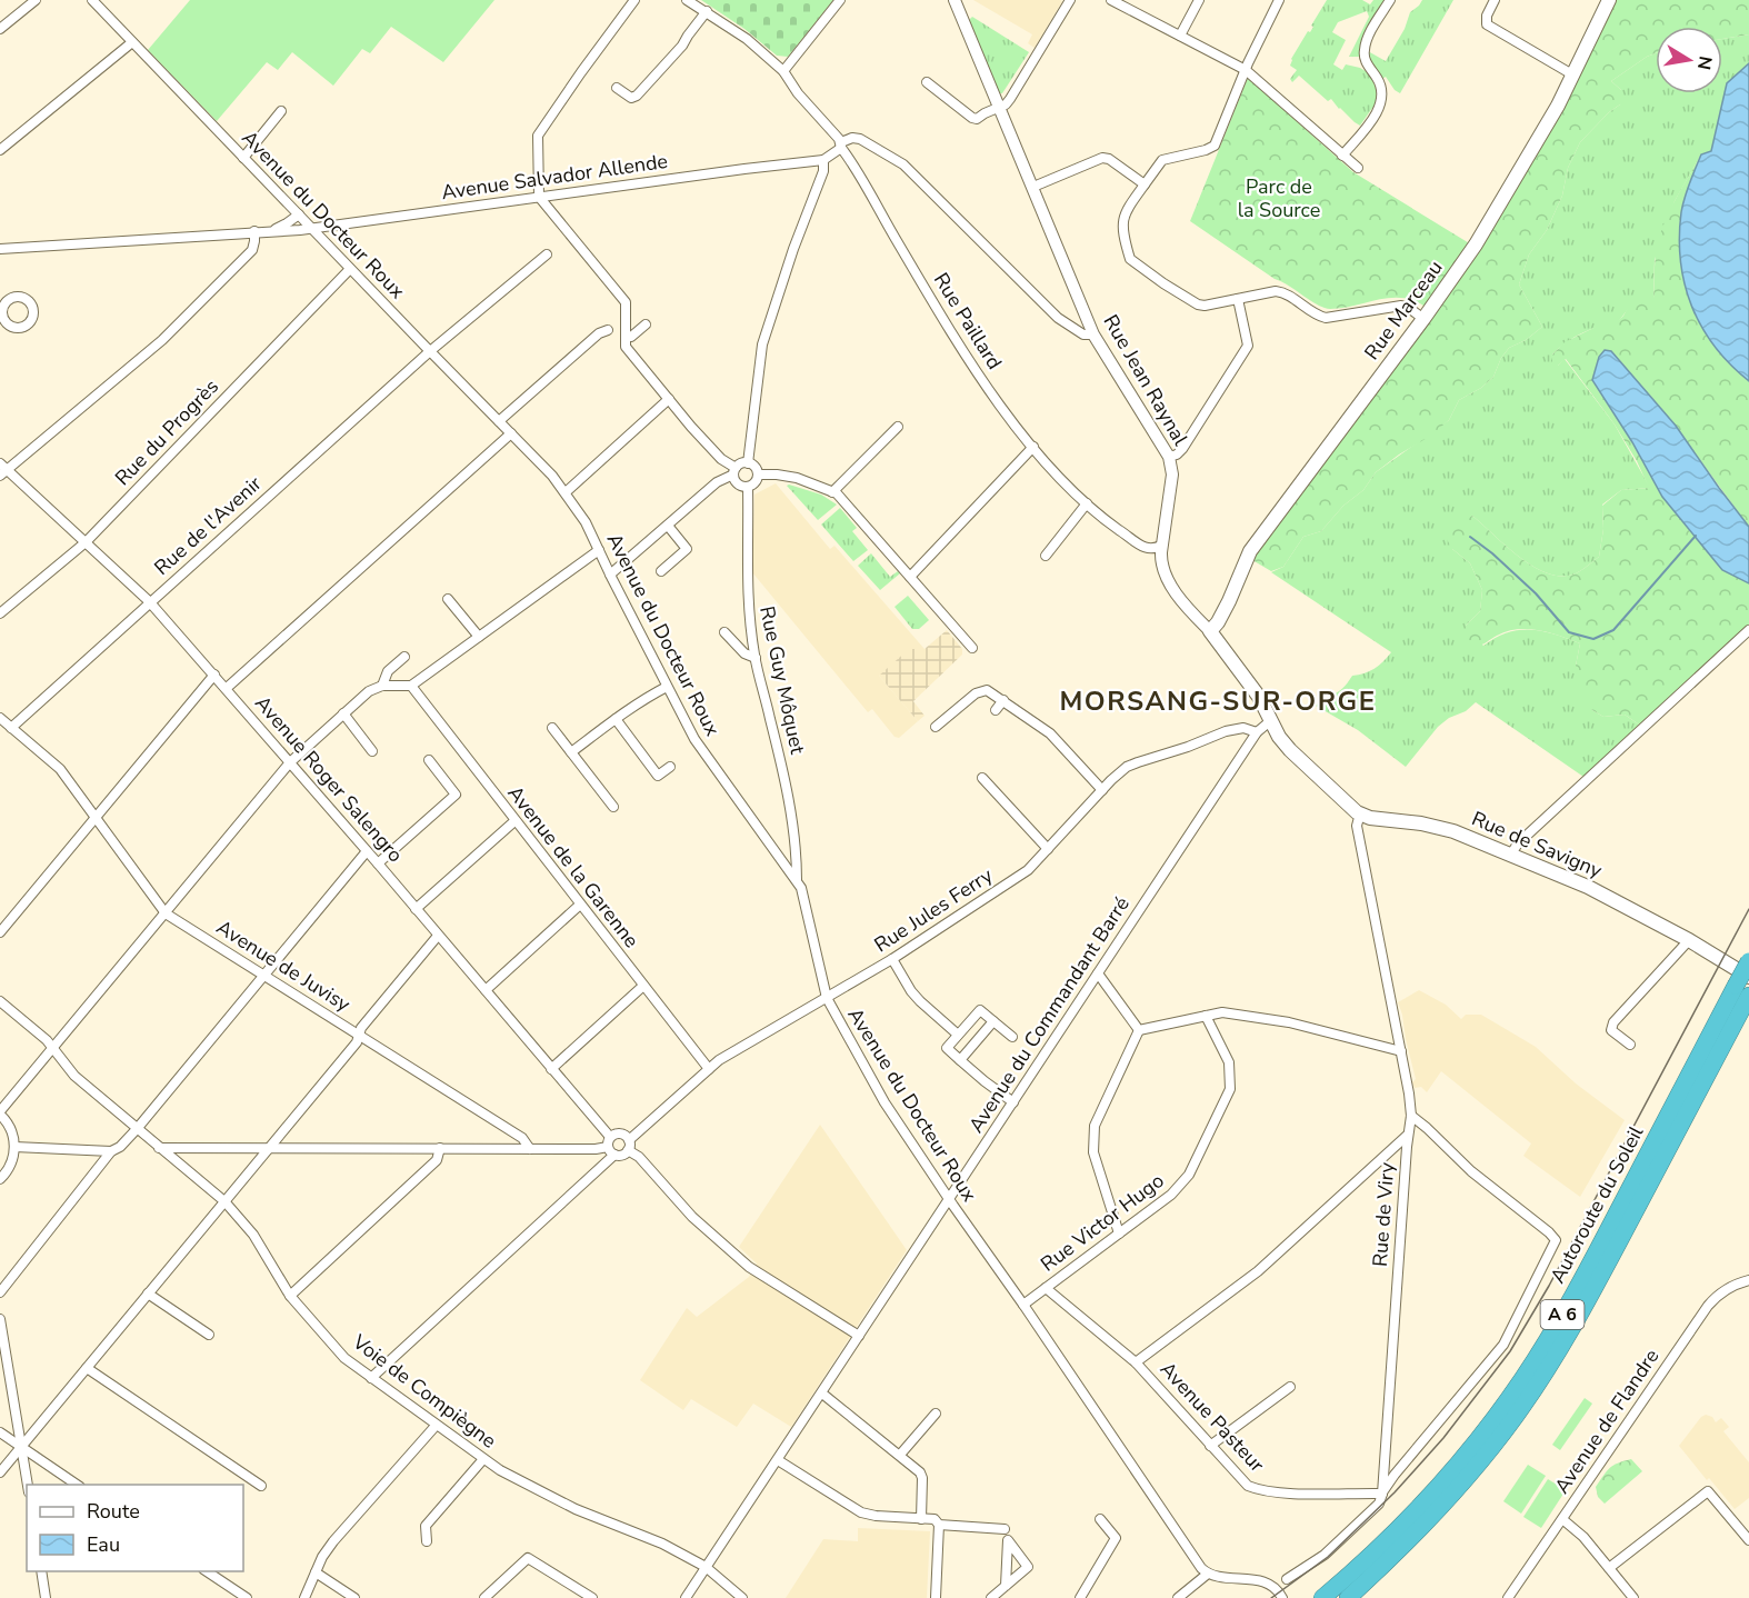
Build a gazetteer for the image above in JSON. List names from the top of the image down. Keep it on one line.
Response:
{"streets":{"highway":["Autoroute du Soleil","A 6"],"main road":["Rue Marceau","Rue Jean Raynal","Rue de Savigny"],"street":["Avenue Salvador Allende","Avenue du Docteur Roux","Rue Paillard","Rue du Progrès","Rue de l'Avenir","Rue Guy Môquet","Avenue Roger Salengro","Avenue de la Garenne","Rue Jules Ferry","Avenue de Juvisy","Avenue du Commandant Barré","Rue de Viry","Rue Victor Hugo","Voie de Compiègne","Avenue Pasteur","Avenue de Flandre"]},"crossings":[["Avenue Salvador Allende","Avenue du Docteur Roux"],["Avenue Salvador Allende","Rue Paillard"],["Avenue du Docteur Roux","Rue du Progrès"],["Avenue du Docteur Roux","Rue de l'Avenir"],["Avenue du Docteur Roux","Rue Guy Môquet"],["Avenue du Docteur Roux","Rue Jules Ferry"],["Avenue du Docteur Roux","Avenue du Commandant Barré"],["Avenue du Docteur Roux","Rue Victor Hugo"],["Rue Marceau","Rue Jean Raynal"],["Rue Paillard","Rue Jean Raynal"],["Rue Jean Raynal","Rue de Savigny"],["Rue Jean Raynal","Avenue du Commandant Barré"],["Rue Jean Raynal","Rue de Viry"],["Rue du Progrès","Avenue Roger Salengro"],["Rue de l'Avenir","Avenue Roger Salengro"],["Rue de l'Avenir","Avenue de Juvisy"],["Rue de Savigny","Autoroute du Soleil"],["Rue de Savigny","Rue de Viry"],["Avenue de la Garenne","Rue Jules Ferry"],["Rue Jules Ferry","Avenue du Commandant Barré"],["Avenue du Commandant Barré","Voie de Compiègne"],["Rue de Viry","Avenue Pasteur"],["Rue Victor Hugo","Avenue Pasteur"]],"districts":["MORSANG-SUR-ORGE"],"parks":["Parc de la Source"],"legend":["Route","Eau"],"north":"right"}
